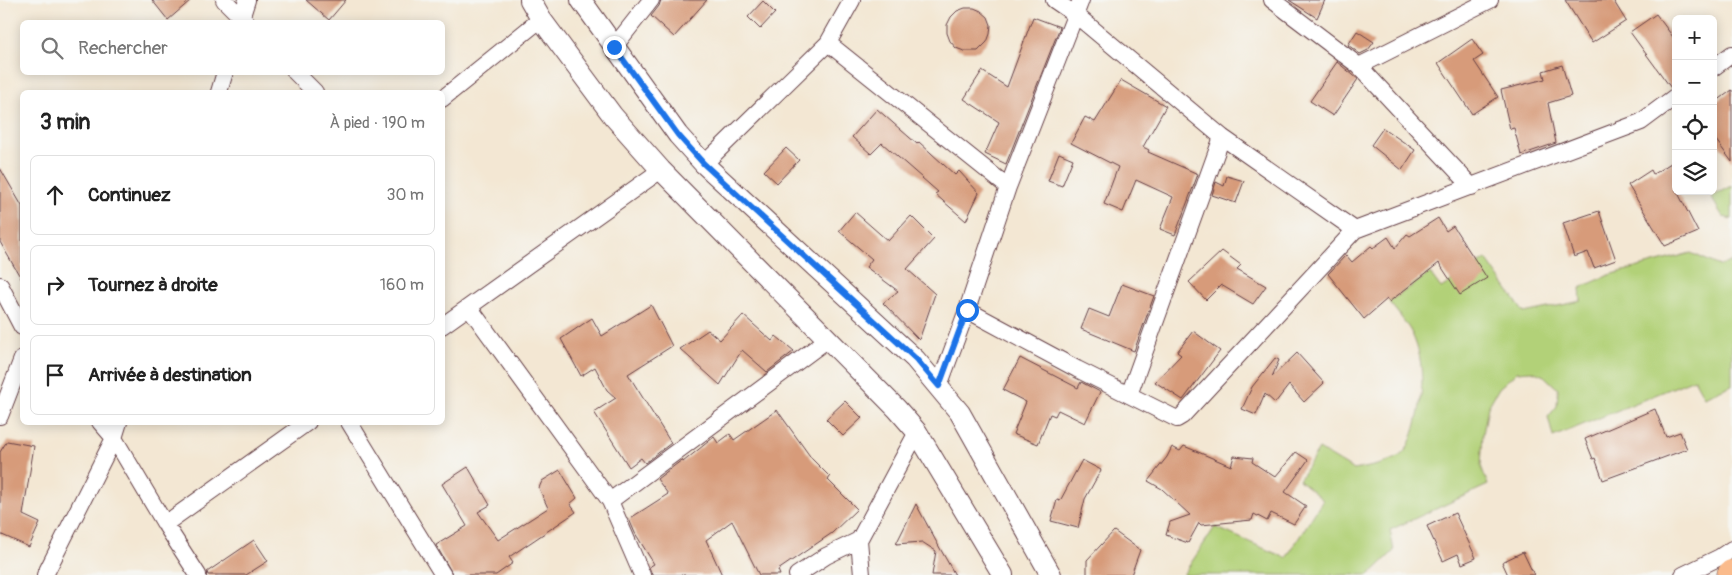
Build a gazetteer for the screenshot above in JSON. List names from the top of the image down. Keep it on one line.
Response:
{"page":{"map_buttons":["+","−"],"search":"Rechercher","heading":["3 min","À pied · 190 m"],"list":[["Continuez","30 m"],["Tournez à droite","160 m"],"Arrivée à destination"]}}
